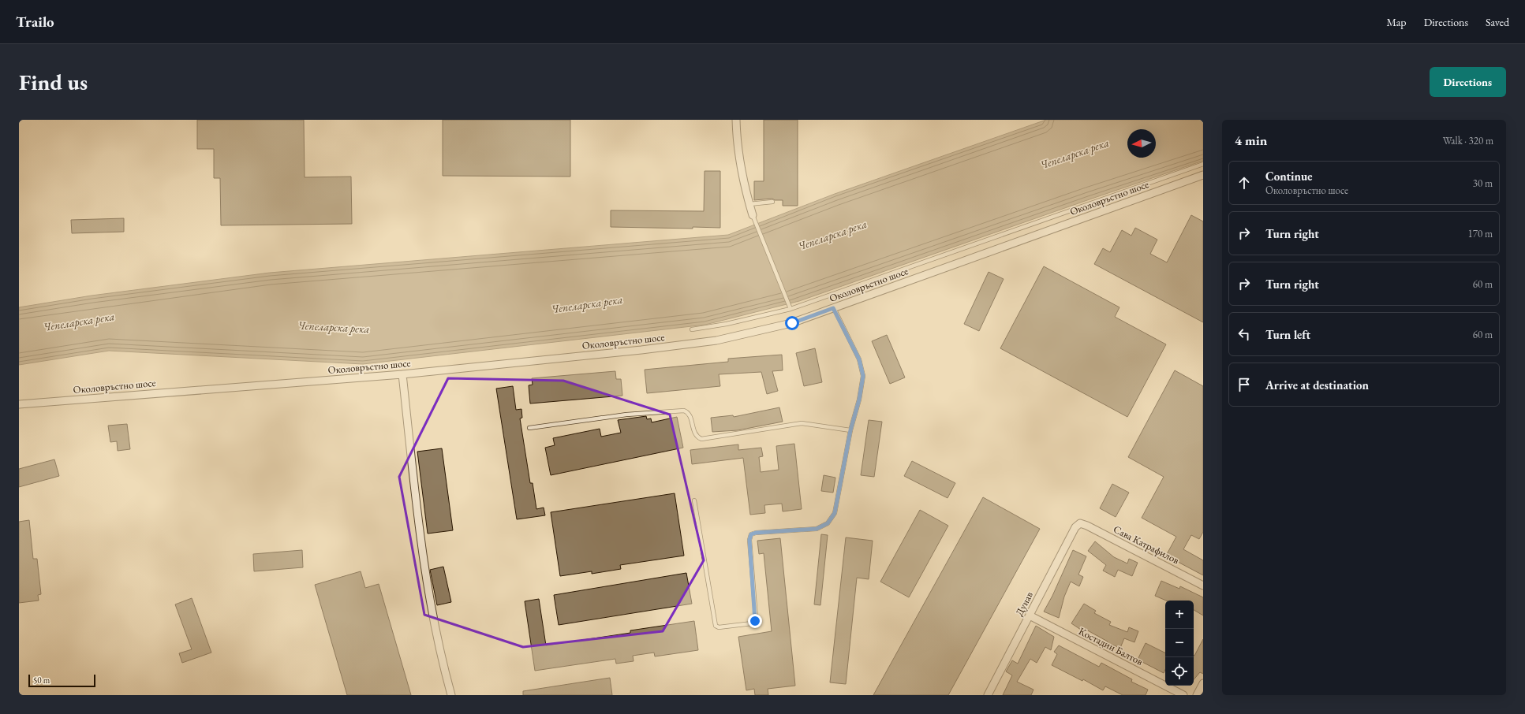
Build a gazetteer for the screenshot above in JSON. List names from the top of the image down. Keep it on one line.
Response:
{"streets":{"street":["Околовръстно шосе","Сава Катрафилов","Дунав","Костадин Балтов"]},"crossings":[["Сава Катрафилов","Дунав"],["Дунав","Костадин Балтов"]],"water":["Чепеларска река"],"scale_bar":"50 m","north":"left","page":{"header":"Trailo","nav":["Map","Directions","Saved"],"buttons":"Directions","title":"Find us","heading":["4 min","Walk · 320 m"],"list":[["Continue","Околовръстно шосе","30 m"],["Turn right","170 m"],["Turn right","60 m"],["Turn left","60 m"],"Arrive at destination"],"map_buttons":["+","−"],"scale":"50 m"}}
